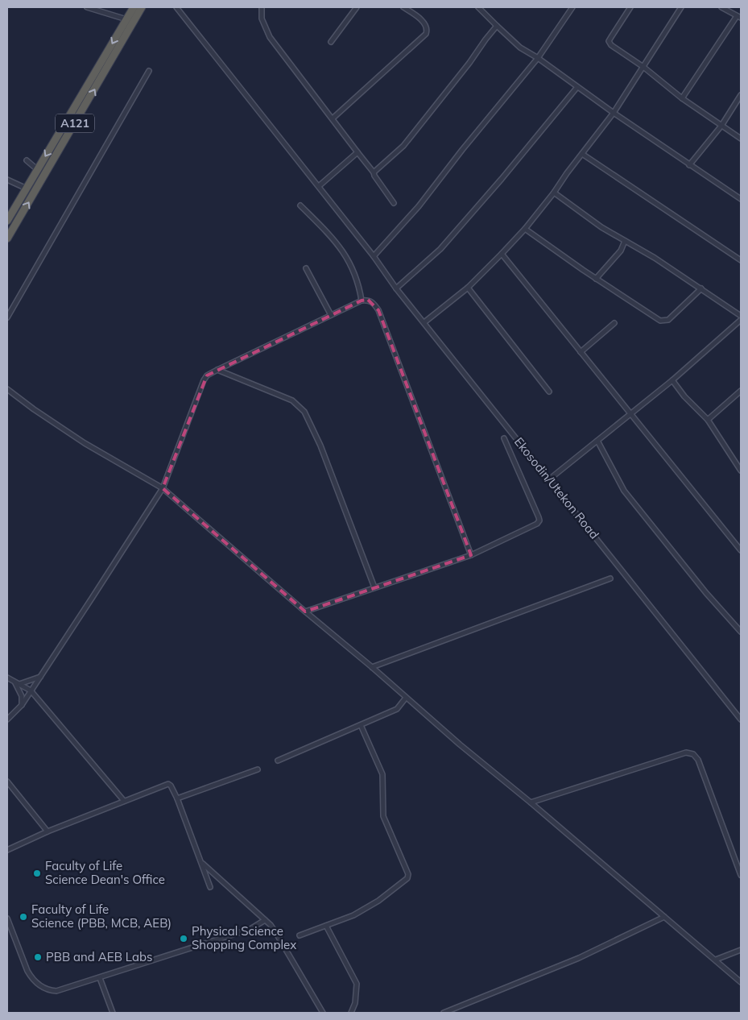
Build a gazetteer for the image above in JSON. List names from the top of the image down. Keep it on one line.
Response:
{"streets":{"highway":["A121"],"street":["Ekosodin/Utekon Road"]},"places":["Faculty of Life Science Dean's Office","Faculty of Life Science (PBB, MCB, AEB)","Physical Science Shopping Complex","PBB and AEB Labs"]}
